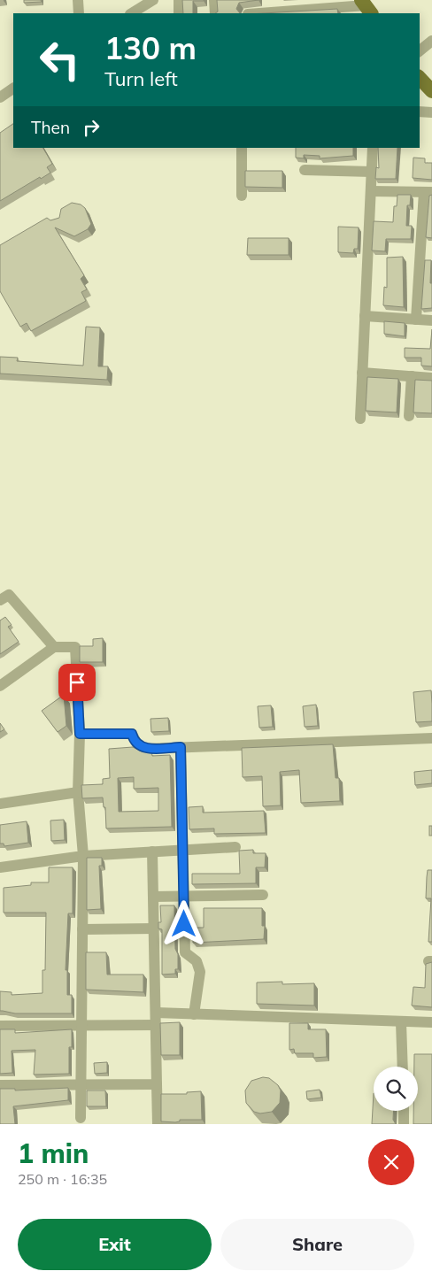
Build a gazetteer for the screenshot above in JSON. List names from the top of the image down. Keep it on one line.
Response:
{"page":{"turn":["130 m","Turn left"],"then":"Then","heading":["1 min","250 m · 16:35"],"buttons":["Exit","Share"]}}
